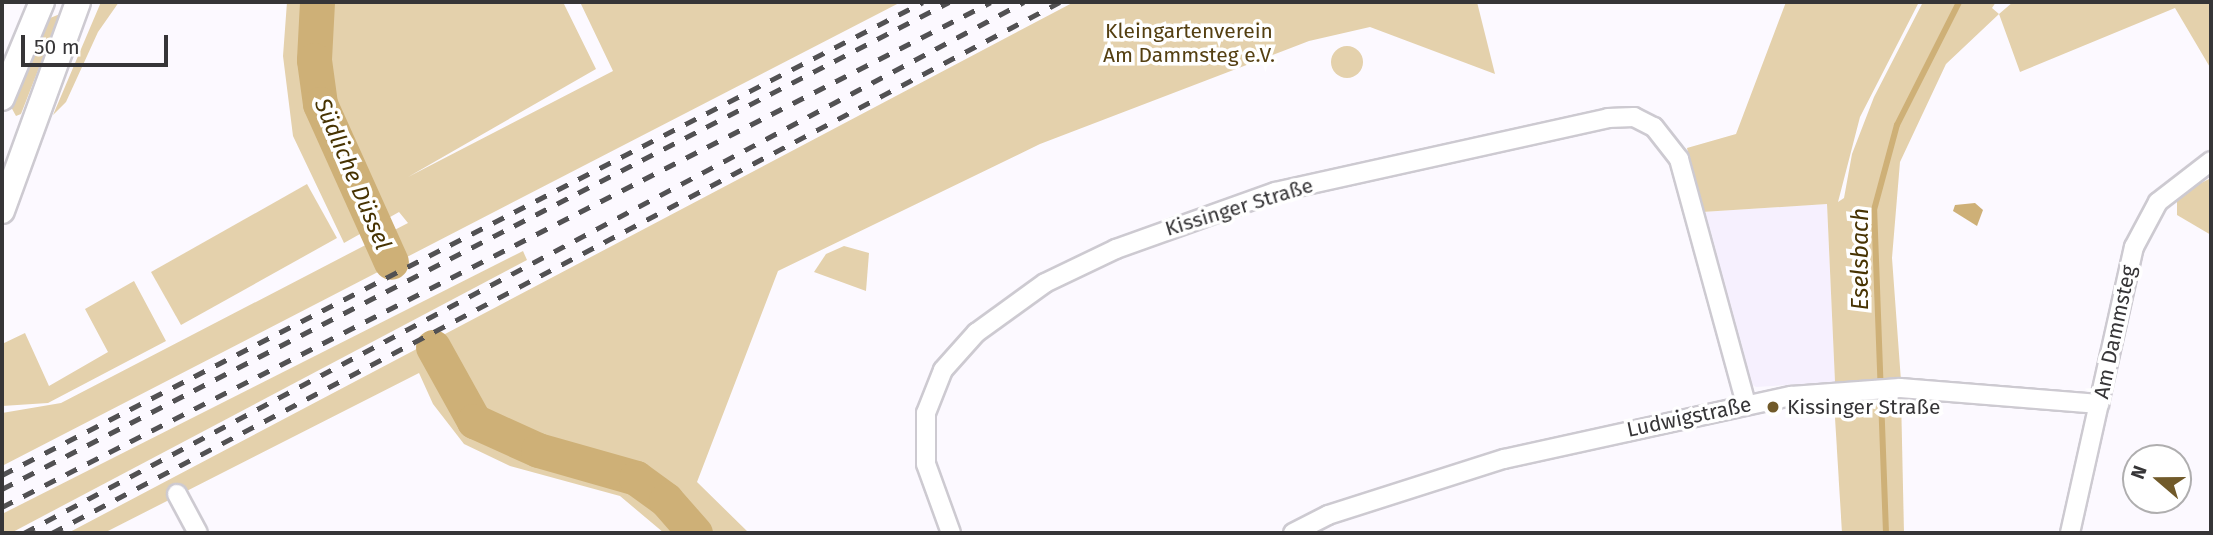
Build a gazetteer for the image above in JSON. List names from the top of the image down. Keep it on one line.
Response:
{"streets":{"street":["Kissinger Straße","Am Dammsteg","Ludwigstraße"]},"crossings":[["Kissinger Straße","Ludwigstraße"],["Am Dammsteg","Ludwigstraße"]],"water":["Südliche Düssel","Eselsbach"],"parks":["Kleingartenverein Am Dammsteg e.V."],"places":["Kissinger Straße"],"scale_bar":"50 m","north":"left"}
